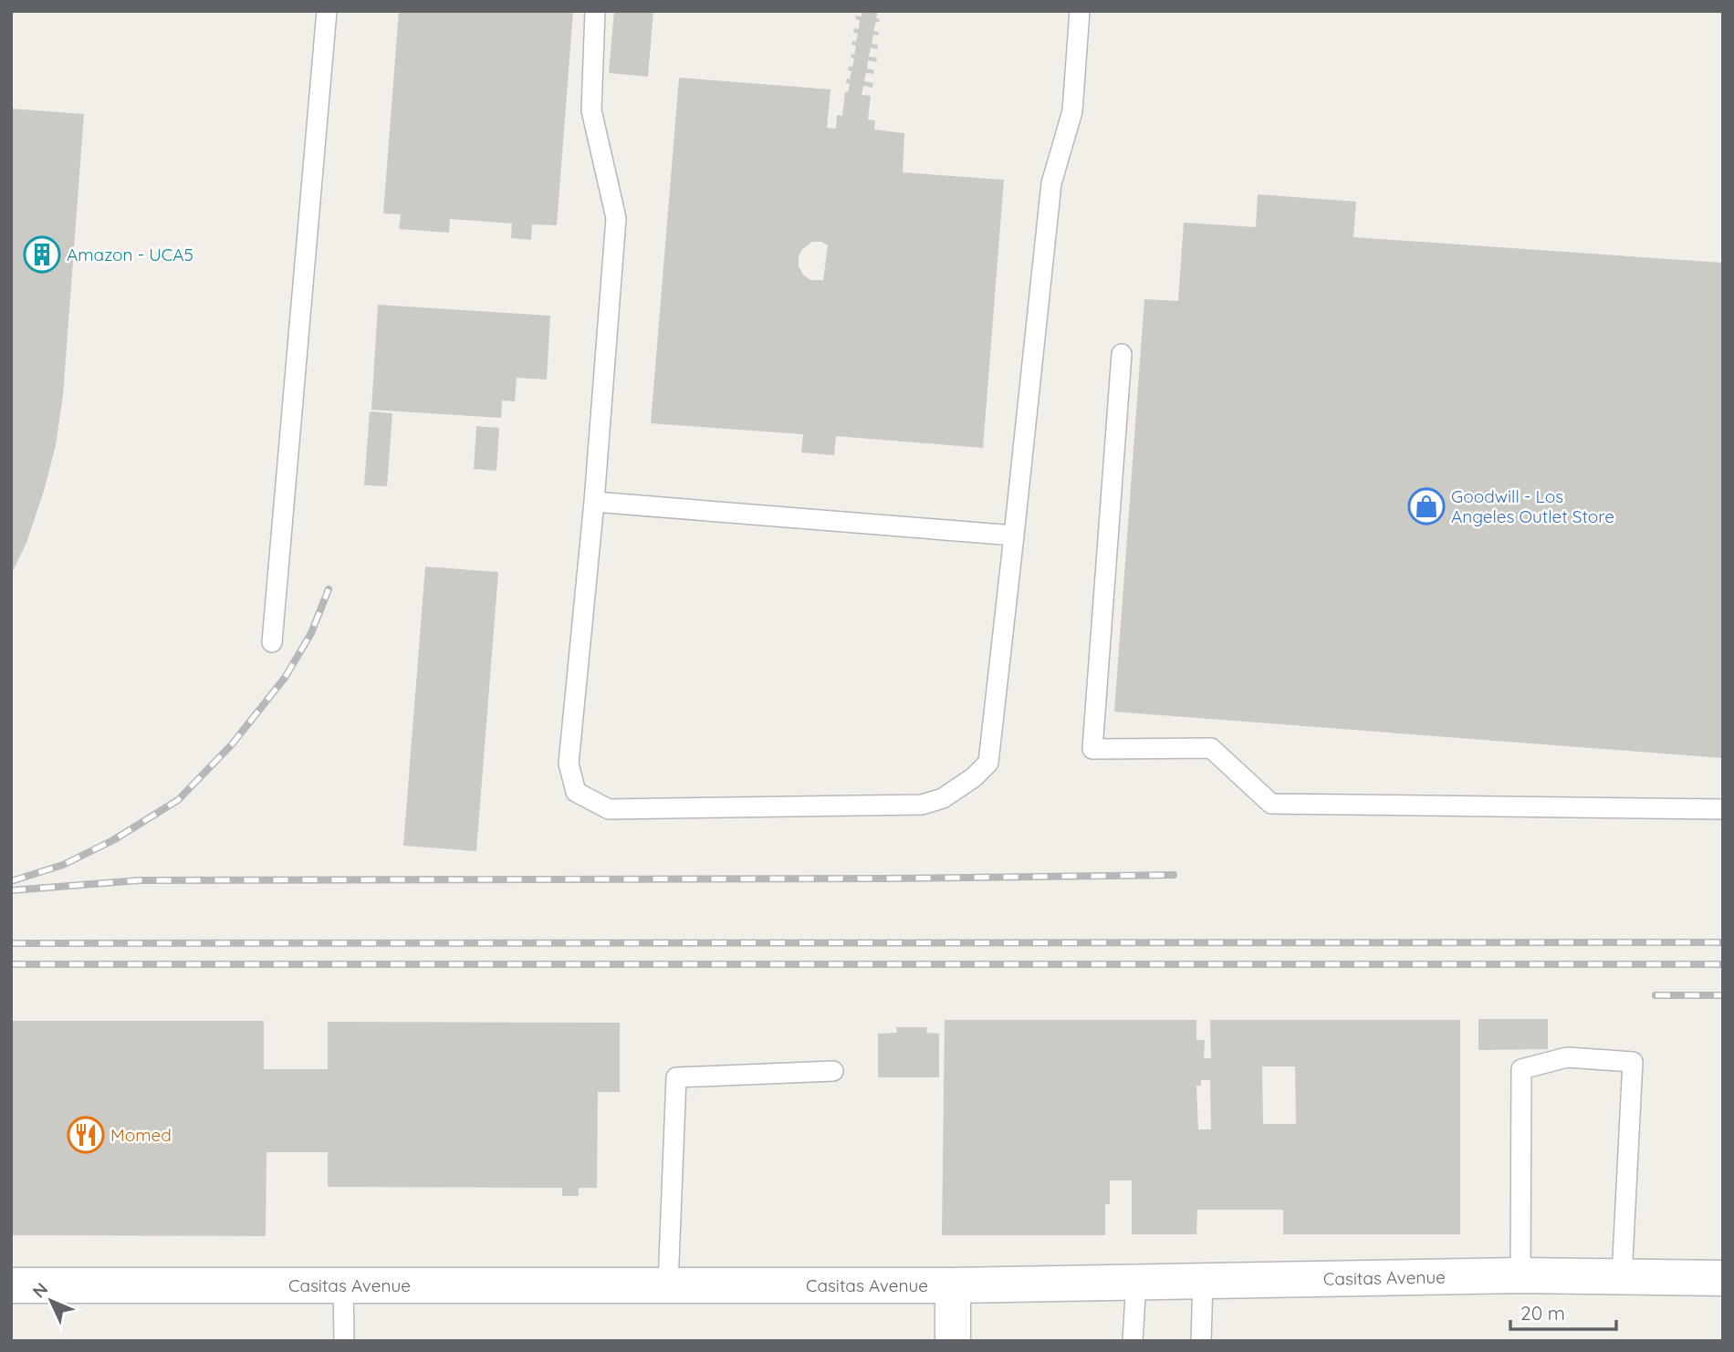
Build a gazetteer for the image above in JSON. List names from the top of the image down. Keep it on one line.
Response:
{"streets":{"street":["Casitas Avenue"]},"places":{"building":["Amazon - UCA5"],"shop":["Goodwill - Los Angeles Outlet Store"],"restaurant":["Momed"]},"scale_bar":"20 m","north":"top left"}
